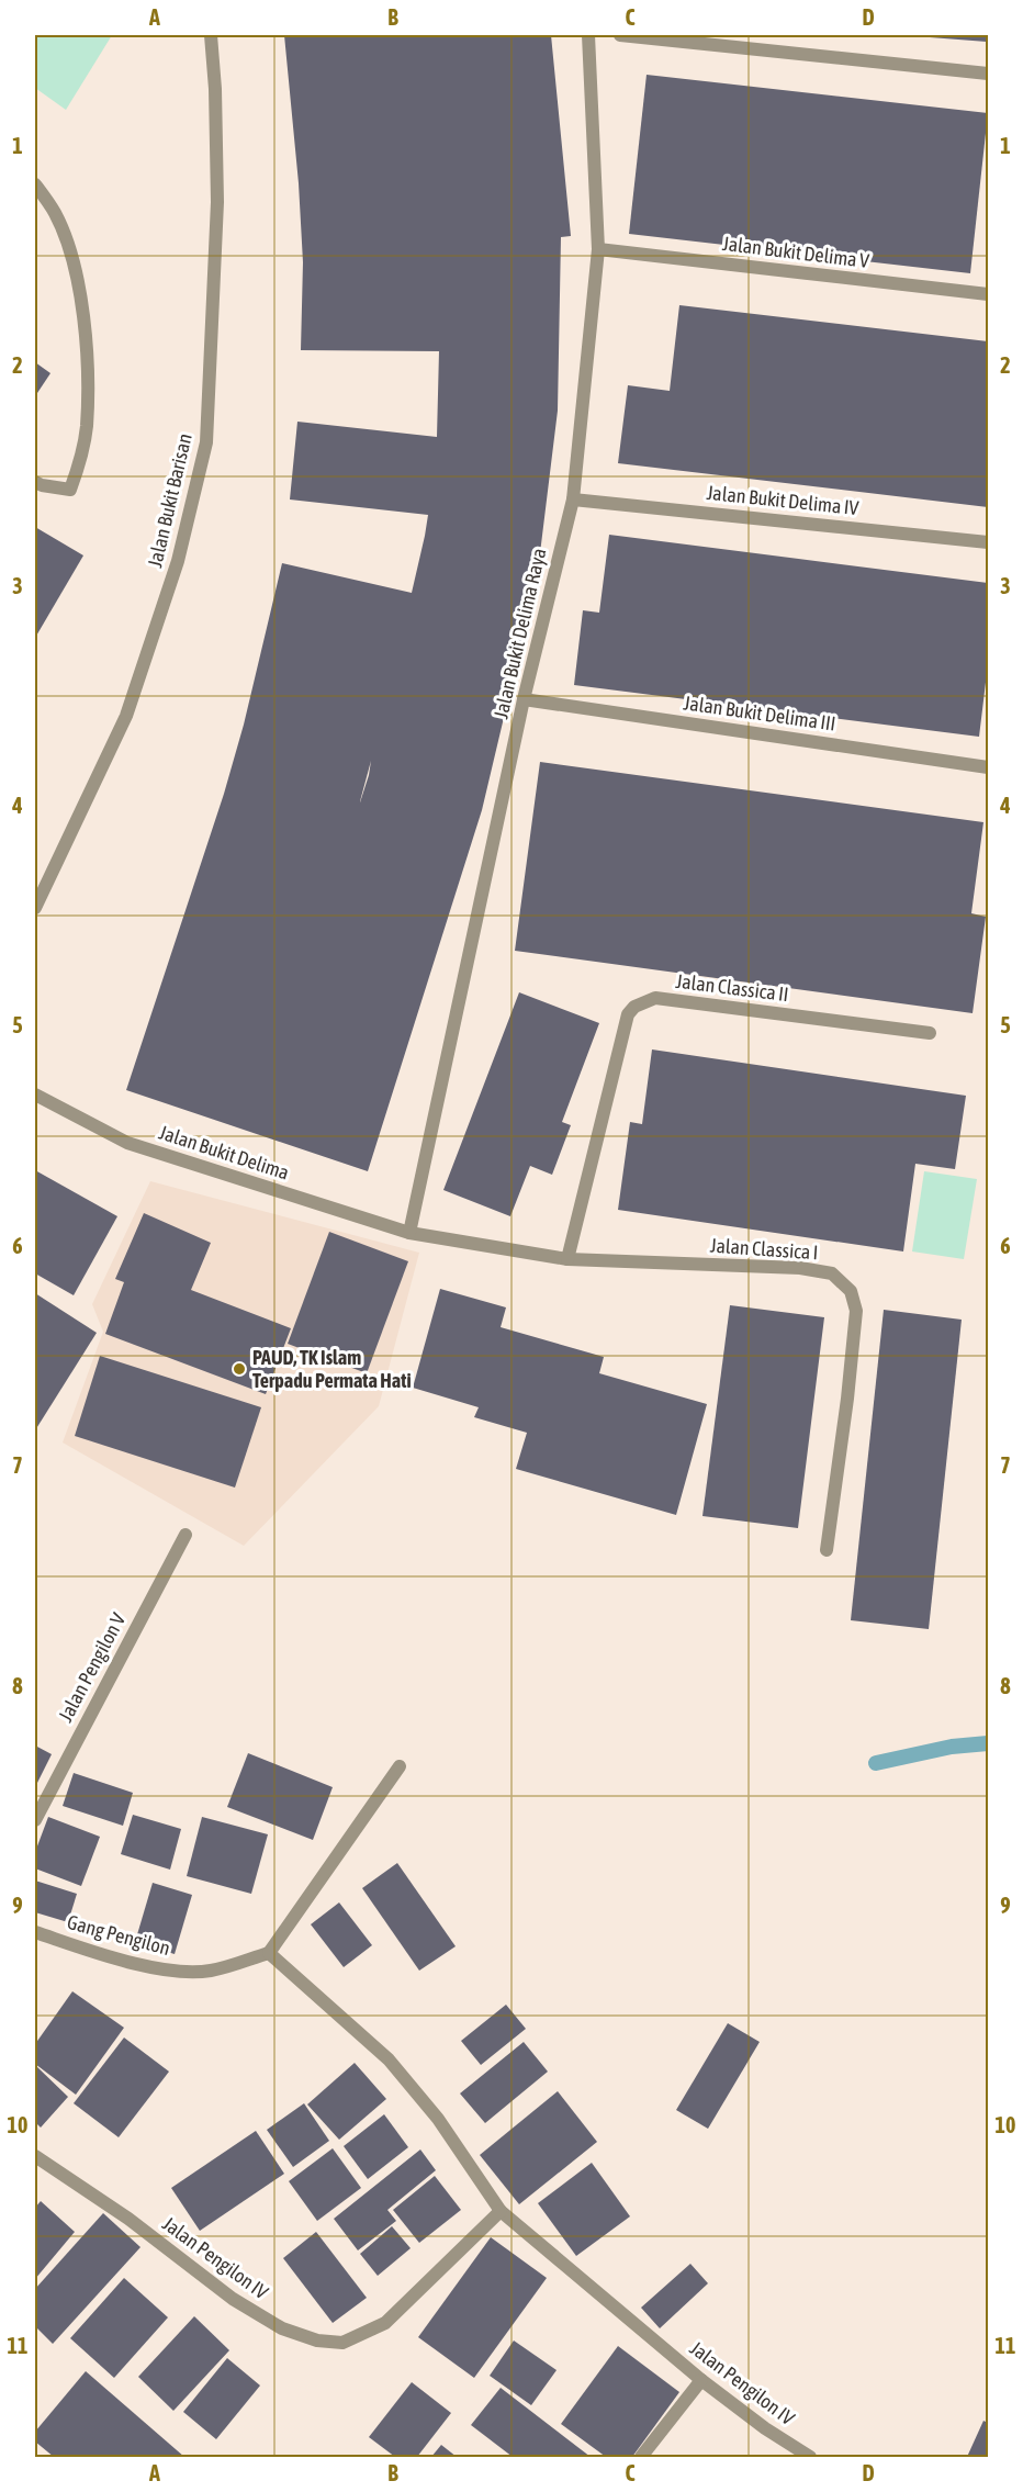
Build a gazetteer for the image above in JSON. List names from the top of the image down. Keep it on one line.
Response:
{"streets":{"street":["Jalan Bukit Delima V","Jalan Bukit Barisan","Jalan Bukit Delima IV","Jalan Bukit Delima Raya","Jalan Bukit Delima III","Jalan Classica II","Jalan Bukit Delima","Jalan Classica I","Jalan Pengilon V","Gang Pengilon","Jalan Pengilon IV"]},"crossings":[["Jalan Bukit Delima V","Jalan Bukit Delima Raya"],["Jalan Bukit Delima IV","Jalan Bukit Delima Raya"],["Jalan Bukit Delima Raya","Jalan Bukit Delima III"],["Jalan Bukit Delima Raya","Jalan Bukit Delima"],["Jalan Bukit Delima Raya","Jalan Classica I"],["Jalan Classica II","Jalan Classica I"],["Jalan Bukit Delima","Jalan Classica I"],["Gang Pengilon","Jalan Pengilon IV"]],"places":["PAUD, TK Islam Terpadu Permata Hati"],"grid":{"columns":["A","B","C","D"],"rows":["1","2","3","4","5","6","7","8","9","10","11"]}}
